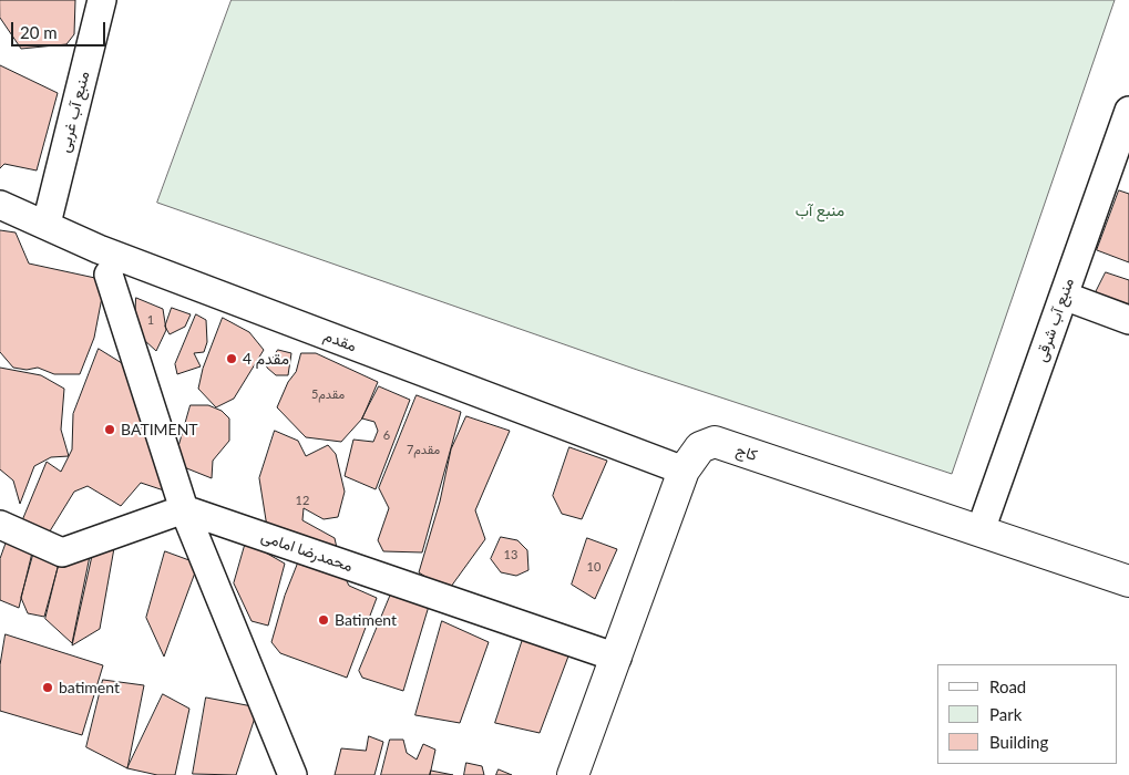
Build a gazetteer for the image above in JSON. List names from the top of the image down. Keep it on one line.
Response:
{"streets":{"main road":["کاج"],"street":["منبع آب غربی","منبع آب شرقی","مقدم","محمدرضا امامی"]},"crossings":[["منبع آب غربی","مقدم"],["منبع آب شرقی","کاج"],["مقدم","کاج"],["کاج","محمدرضا امامی"]],"parks":["منبع آب"],"places":["4 مقدم","BATIMENT","Batiment","batiment"],"house_numbers":["1","5مقدم","6","7مقدم","12","13","10"],"legend":["Road","Park","Building"],"scale_bar":"20 m"}
